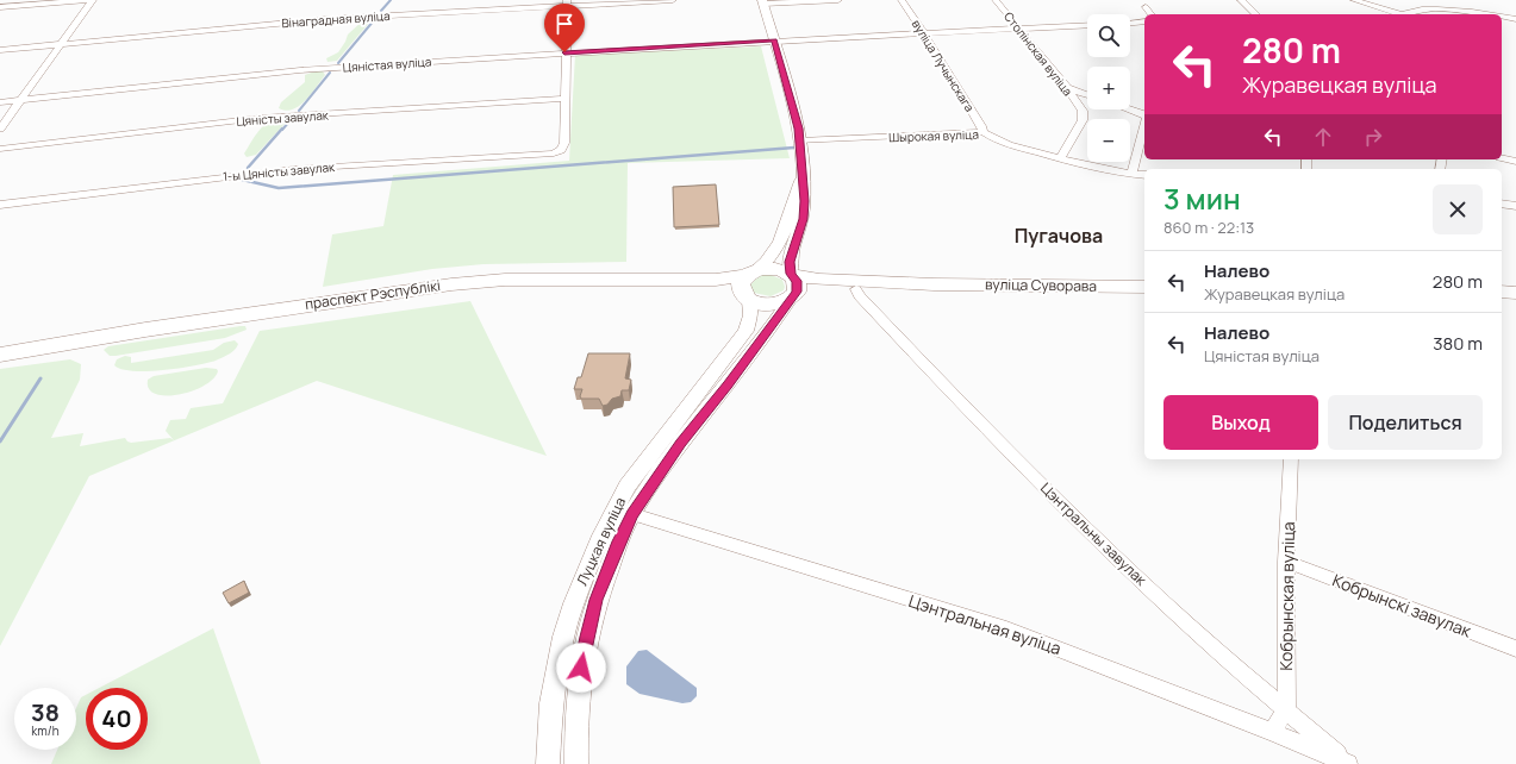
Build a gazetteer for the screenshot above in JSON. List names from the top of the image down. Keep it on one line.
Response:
{"streets":{"main road":["вуліца Суворава","праспект Рэспублікі"],"street":["Вінаградная вуліца","Столінская вуліца","Цяністая вуліца","вуліца Лучынскага","Цяністы завулак","Шырокая вуліца","1-ы Цяністы завулак","Цэнтральны завулак","Луцкая вуліца","Кобрынская вуліца","Кобрынскі завулак","Цэнтральная вуліца"]},"crossings":[["Столінская вуліца","Цяністая вуліца"],["Столінская вуліца","Шырокая вуліца"],["Цяністая вуліца","вуліца Лучынскага"],["вуліца Лучынскага","Шырокая вуліца"],["Цяністы завулак","1-ы Цяністы завулак"],["вуліца Суворава","праспект Рэспублікі"],["вуліца Суворава","Цэнтральны завулак"],["вуліца Суворава","Луцкая вуліца"],["праспект Рэспублікі","Луцкая вуліца"],["Цэнтральны завулак","Кобрынская вуліца"],["Цэнтральны завулак","Цэнтральная вуліца"],["Луцкая вуліца","Цэнтральная вуліца"],["Кобрынская вуліца","Кобрынскі завулак"]],"districts":["Пугачова"],"page":{"map_buttons":["+","−"],"turn":["280 m","Журавецкая вуліца"],"heading":["3 мин","860 m · 22:13"],"list":[{"name":"Налево","note":"Журавецкая вуліца","value":"280 m"},{"name":"Налево","note":"Цяністая вуліца","value":"380 m"}],"buttons":["Выход","Поделиться"],"speed":"38 km/h","limit":"40"}}
